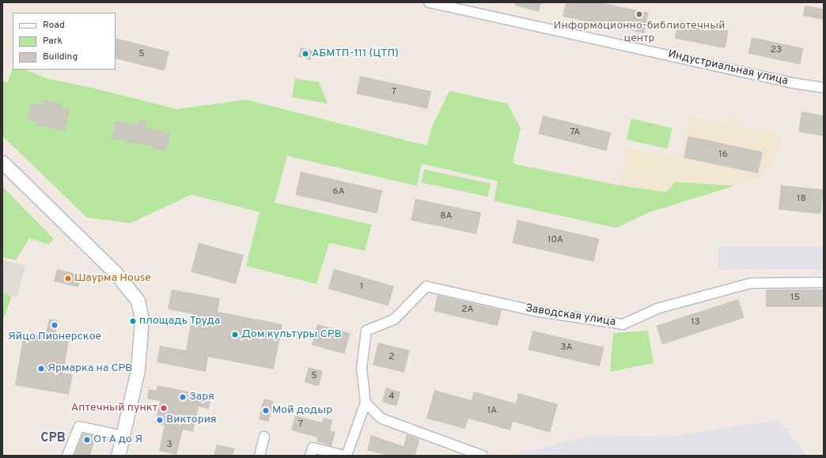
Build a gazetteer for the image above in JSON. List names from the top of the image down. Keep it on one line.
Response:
{"streets":{"street":["Индустриальная улица","Заводская улица"]},"districts":["СРВ"],"places":["Информационно-библиотечный центр","АБМТП-111 (ЦТП)","Шаурма House","площадь Труда","Яйцо Пионерское","Дом культуры СРВ","Ярмарка на СРВ","Заря","Аптечный пункт","Мой додыр","Виктория","От А до Я"],"house_numbers":["23","5","7","7А","16","6А","18","8А","10А","1","15","2А","13","3А","2","5","4","1А","7","3"],"legend":["Road","Park","Building"]}
